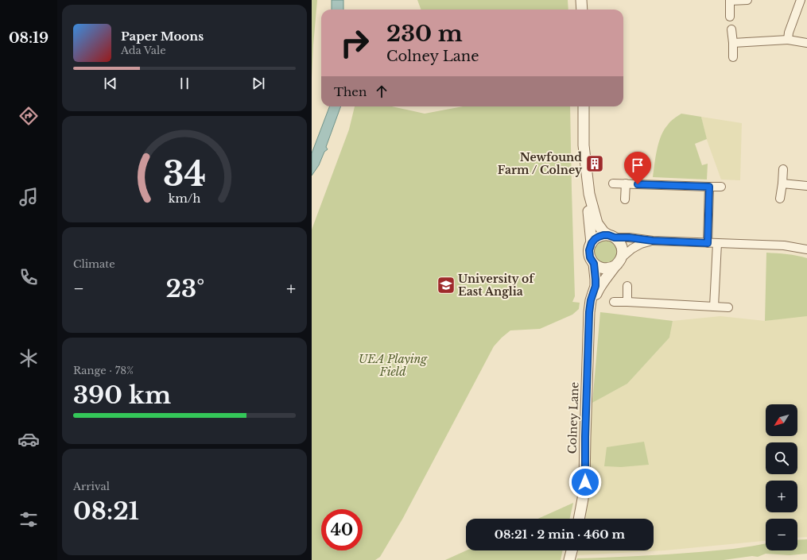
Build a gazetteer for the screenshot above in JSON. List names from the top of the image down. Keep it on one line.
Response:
{"streets":{"street":["Colney Lane"]},"parks":["UEA Playing Field"],"places":{"building":["Newfound Farm / Colney"],"school or university":["University of East Anglia"]},"north":"bottom left","page":{"tabs":"08:19","turn":["230 m","Colney Lane"],"song":["Paper Moons","Ada Vale"],"then":"Then","tile":["Climate",["Range · 78%","390 km"],["Arrival","08:21"]],"heat":["−","23°","+"],"map_buttons":["+","−"],"limit":"40","trip":"08:21 · 2 min · 460 m","gauge":["34","km/h"]}}
